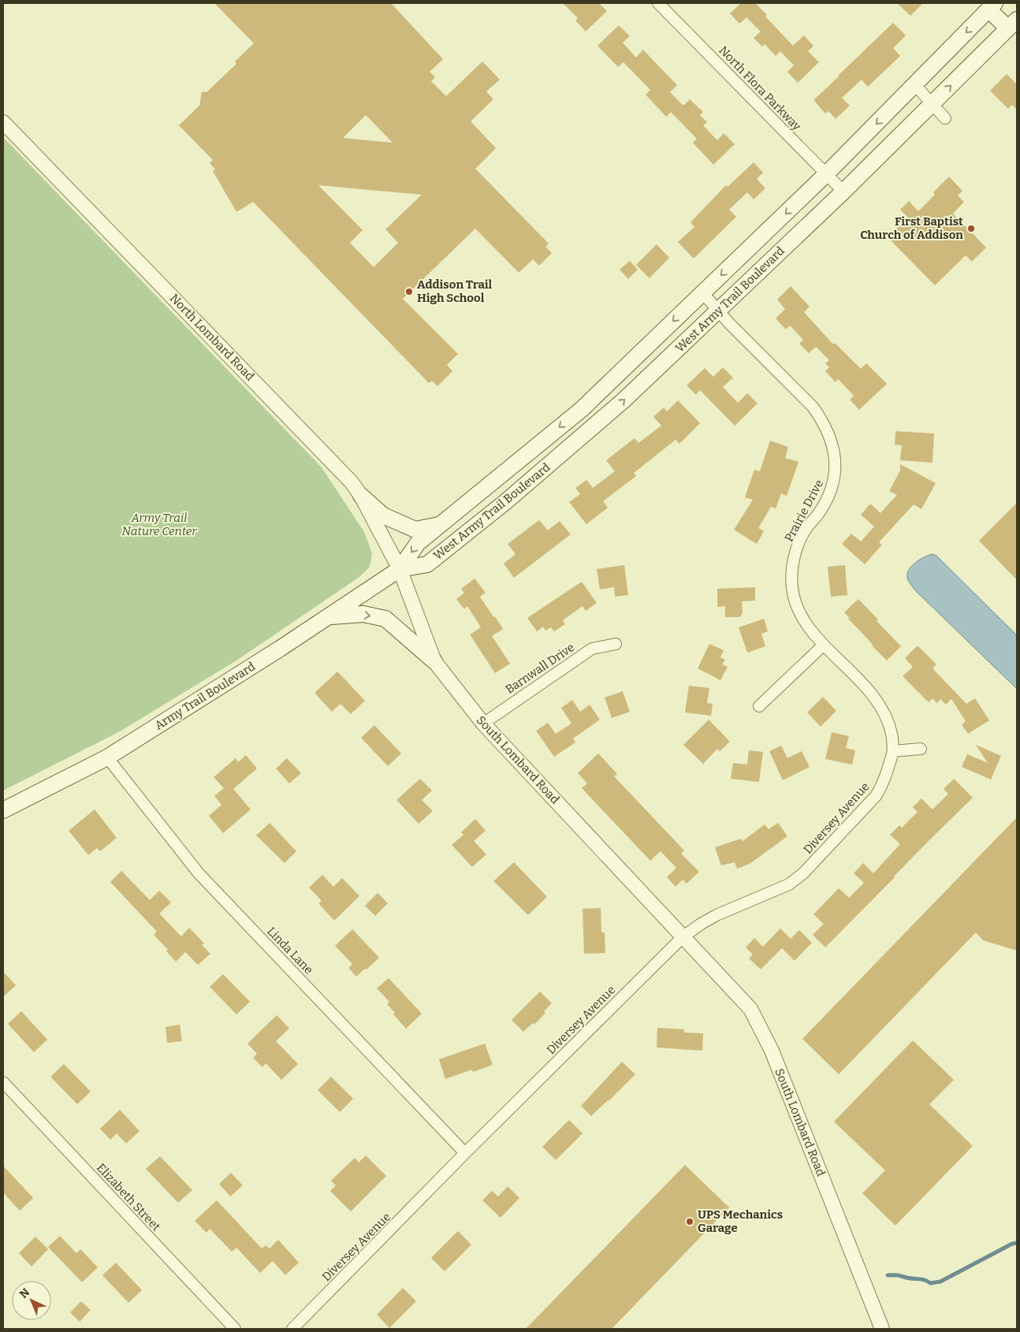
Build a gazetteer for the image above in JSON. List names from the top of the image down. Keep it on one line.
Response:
{"streets":{"main road":["West Army Trail Boulevard","Army Trail Boulevard"],"street":["North Flora Parkway","North Lombard Road","Prairie Drive","Barnwall Drive","South Lombard Road","Diversey Avenue","Linda Lane","Elizabeth Street"]},"crossings":[["North Flora Parkway","West Army Trail Boulevard"],["West Army Trail Boulevard","North Lombard Road"],["West Army Trail Boulevard","Prairie Drive"],["West Army Trail Boulevard","Army Trail Boulevard"],["West Army Trail Boulevard","South Lombard Road"],["North Lombard Road","Army Trail Boulevard"],["North Lombard Road","South Lombard Road"],["Prairie Drive","Diversey Avenue"],["Barnwall Drive","South Lombard Road"],["Army Trail Boulevard","South Lombard Road"],["Army Trail Boulevard","Linda Lane"],["South Lombard Road","Diversey Avenue"],["Diversey Avenue","Linda Lane"]],"parks":["Army Trail Nature Center"],"places":["First Baptist Church of Addison","Addison Trail High School","UPS Mechanics Garage"],"north":"top left"}
